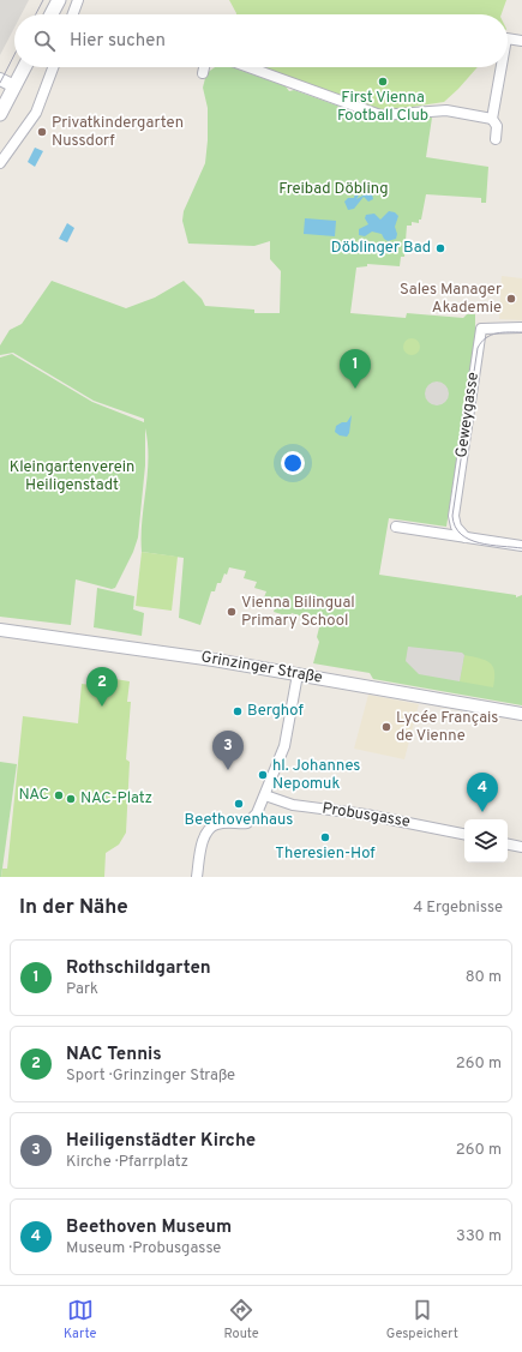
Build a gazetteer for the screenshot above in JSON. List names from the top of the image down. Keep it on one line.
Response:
{"streets":{"street":["Geweygasse","Grinzinger Straße","Probusgasse"]},"parks":["Freibad Döbling","Kleingartenverein Heiligenstadt"],"places":["First Vienna Football Club","Privatkindergarten Nussdorf","Döblinger Bad","Sales Manager Akademie","Vienna Bilingual Primary School","Berghof","Lycée Français de Vienne","hl. Johannes Nepomuk","NAC","NAC-Platz","Beethovenhaus","Theresien-Hof"],"page":{"search":"Hier suchen","pins":["1","2","3","4"],"heading":["In der Nähe","4 Ergebnisse"],"list":[{"mark":"1","name":"Rothschildgarten","note":"Park","value":"80 m"},{"mark":"2","name":"NAC Tennis","note":"Sport · Grinzinger Straße","value":"260 m"},{"mark":"3","name":"Heiligenstädter Kirche","note":"Kirche · Pfarrplatz","value":"260 m"},{"mark":"4","name":"Beethoven Museum","note":"Museum · Probusgasse","value":"330 m"}],"nav":["Karte","Route","Gespeichert"]}}
